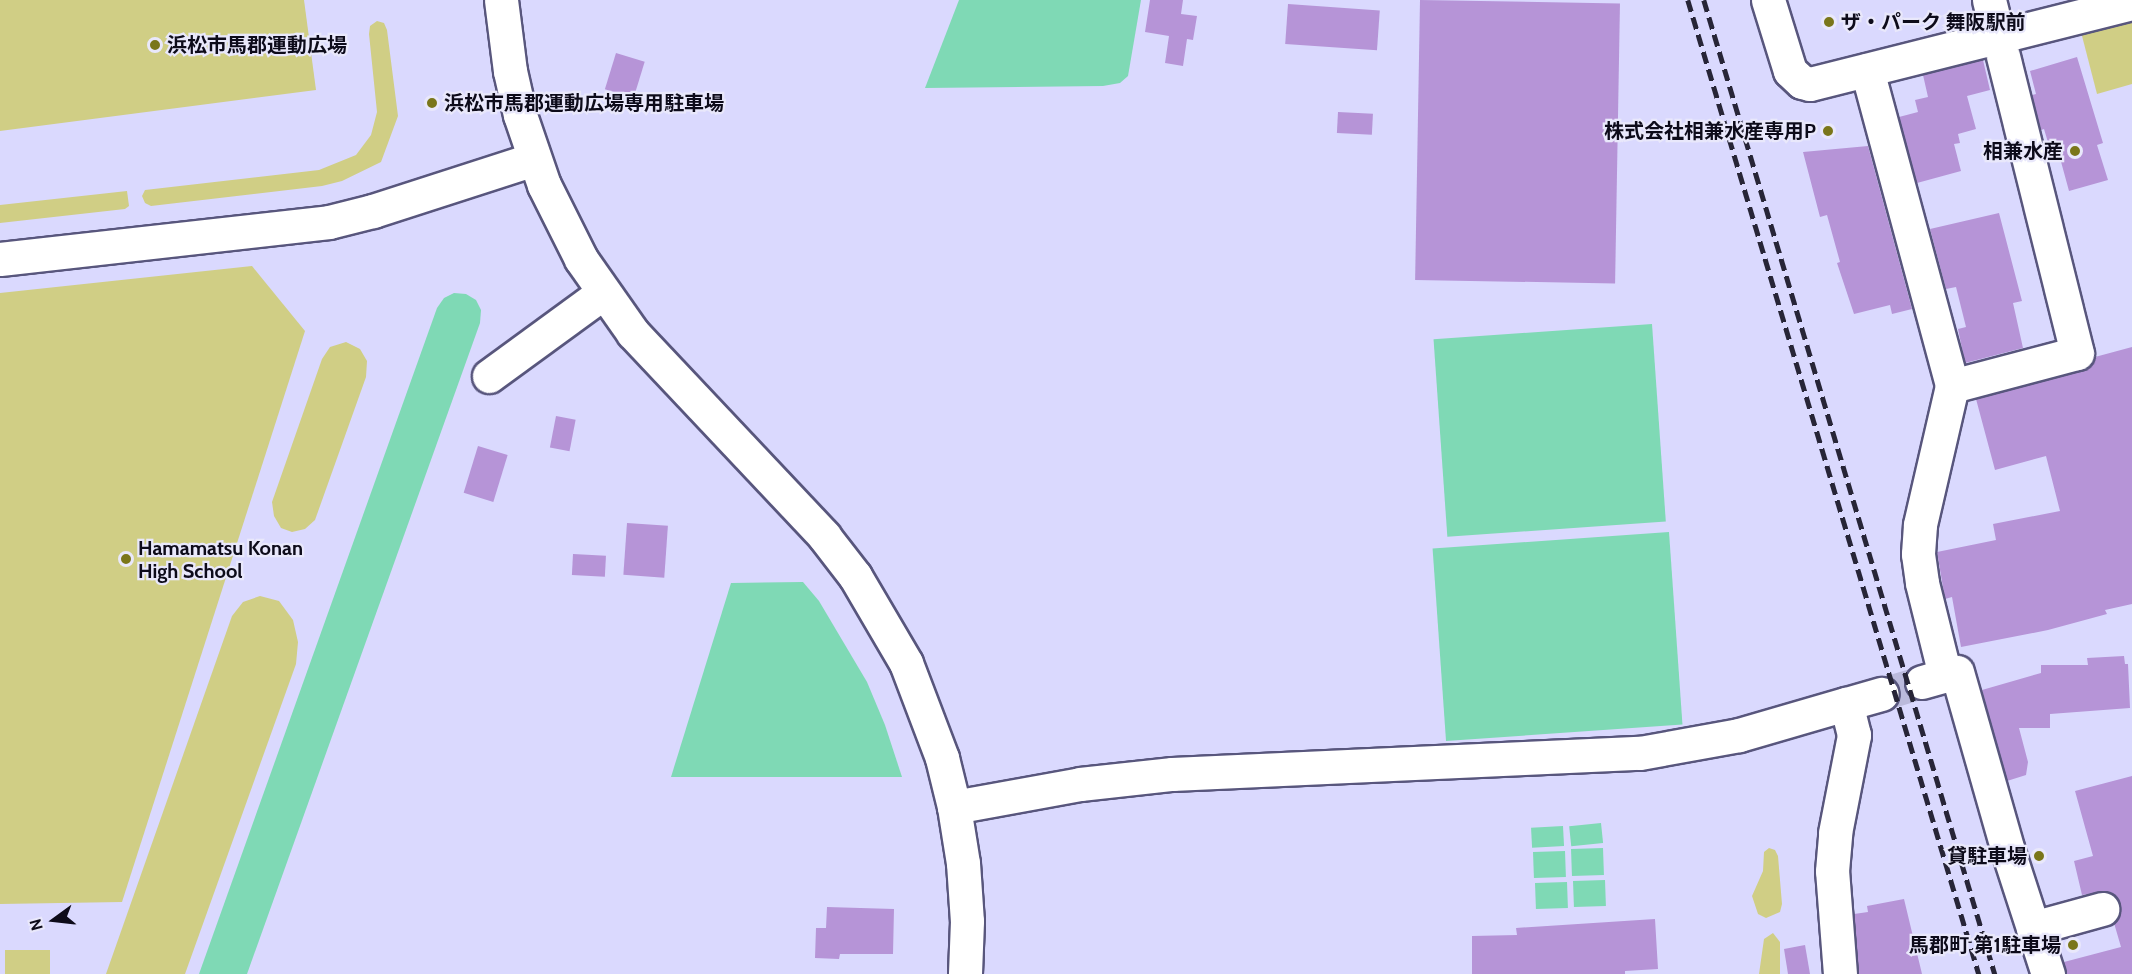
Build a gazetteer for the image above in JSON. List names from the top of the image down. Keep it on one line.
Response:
{"places":["ザ・パーク 舞阪駅前","浜松市馬郡運動広場","浜松市馬郡運動広場専用駐車場","株式会社相兼水産専用P","相兼水産","Hamamatsu Konan High School","貸駐車場","馬郡町 第1駐車場"],"north":"left"}
